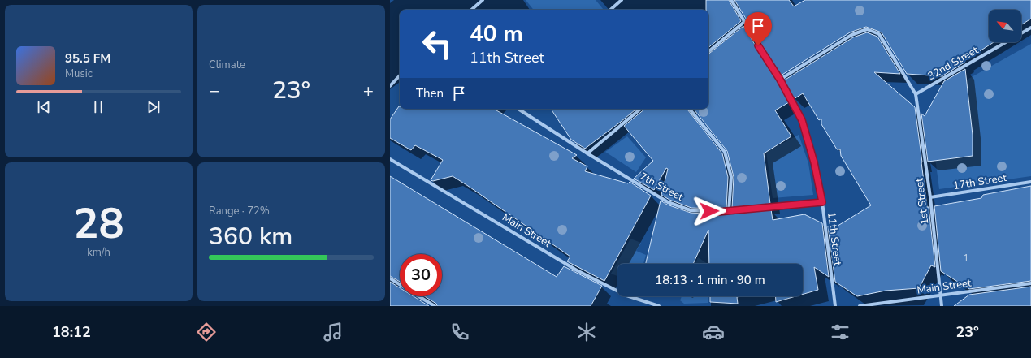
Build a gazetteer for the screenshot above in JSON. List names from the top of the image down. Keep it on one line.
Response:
{"streets":{"street":["32nd Street","17th Street","7th Street","1st Street","Main Street","11th Street"]},"crossings":[["32nd Street","1st Street"],["17th Street","1st Street"],["7th Street","11th Street"],["1st Street","Main Street"]],"house_numbers":["1"],"north":"top left","page":{"tile":["Climate",["28","km/h"],["Range · 72%","360 km"]],"turn":["40 m","11th Street"],"song":["95.5 FM","Music"],"heat":["−","23°","+"],"then":"Then","limit":"30","trip":"18:13 · 1 min · 90 m","tabs":["18:12","23°"]}}
